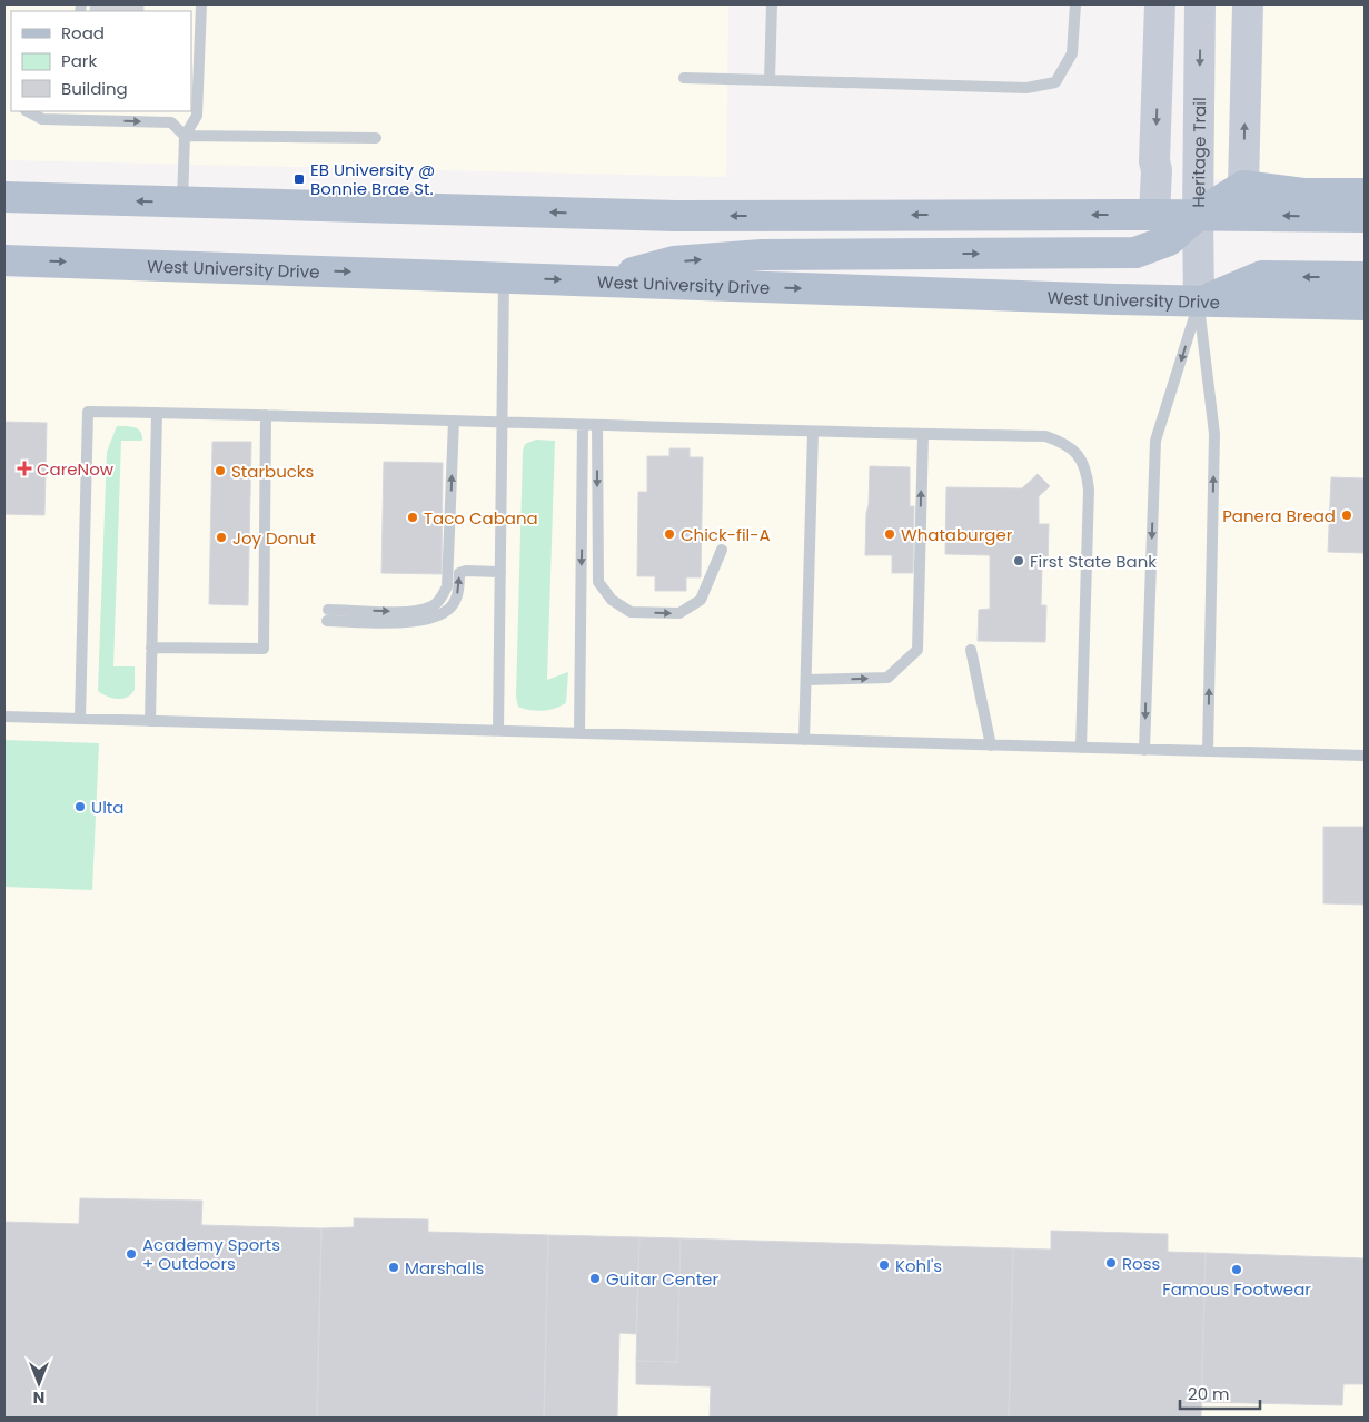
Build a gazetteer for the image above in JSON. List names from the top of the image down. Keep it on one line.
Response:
{"streets":{"main road":["West University Drive"],"street":["Heritage Trail"]},"crossings":[["Heritage Trail","West University Drive"]],"places":{"transit":["EB University @ Bonnie Brae St."],"health":["CareNow"],"other":["Starbucks","Panera Bread","Taco Cabana","Chick-fil-A","Whataburger","Joy Donut","First State Bank","Ulta","Academy Sports + Outdoors","Ross","Kohl's","Marshalls","Famous Footwear","Guitar Center"]},"legend":["Road","Park","Building"],"scale_bar":"20 m","north":"bottom"}
